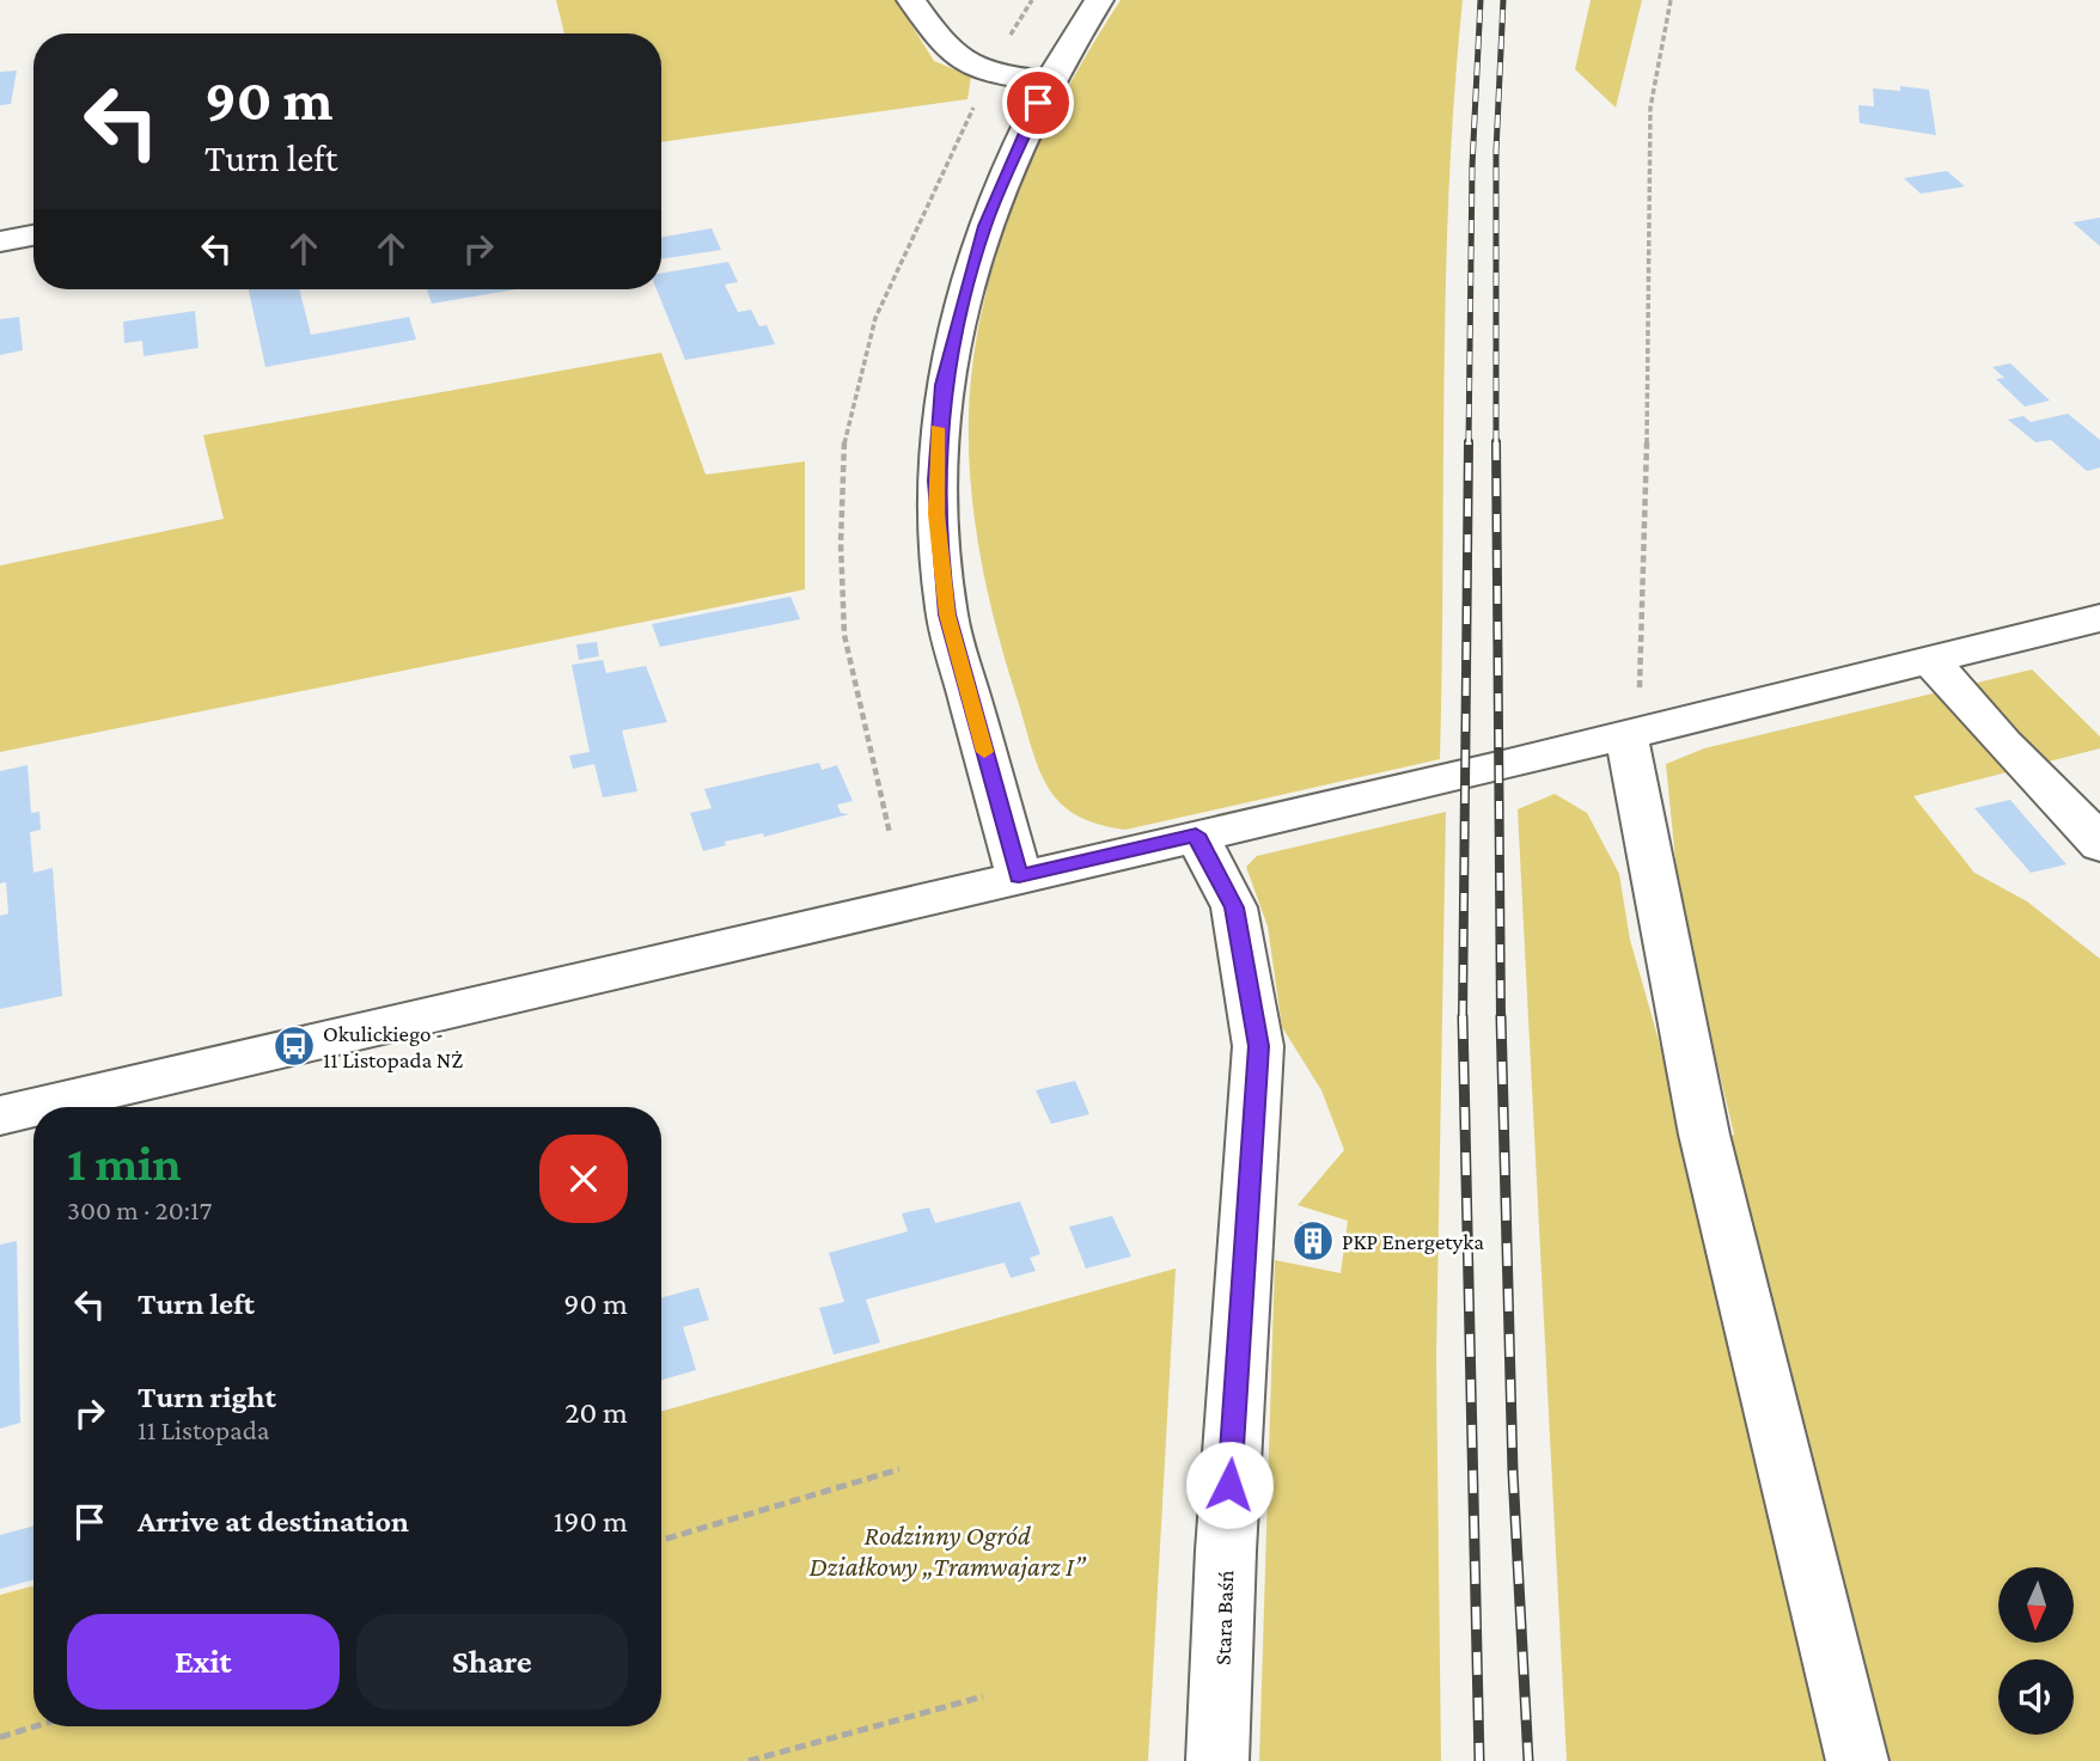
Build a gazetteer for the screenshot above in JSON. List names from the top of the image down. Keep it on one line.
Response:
{"streets":{"street":["Stara Baśń"]},"parks":["Rodzinny Ogród Działkowy „Tramwajarz I”"],"places":{"bus stop":["Okulickiego - 11 Listopada NŻ"],"building":["PKP Energetyka"]},"north":"bottom","page":{"turn":["90 m","Turn left"],"heading":["1 min","300 m · 20:17"],"list":[{"name":"Turn left","value":"90 m"},{"name":"Turn right","note":"11 Listopada","value":"20 m"},{"name":"Arrive at destination","value":"190 m"}],"buttons":["Exit","Share"]}}
